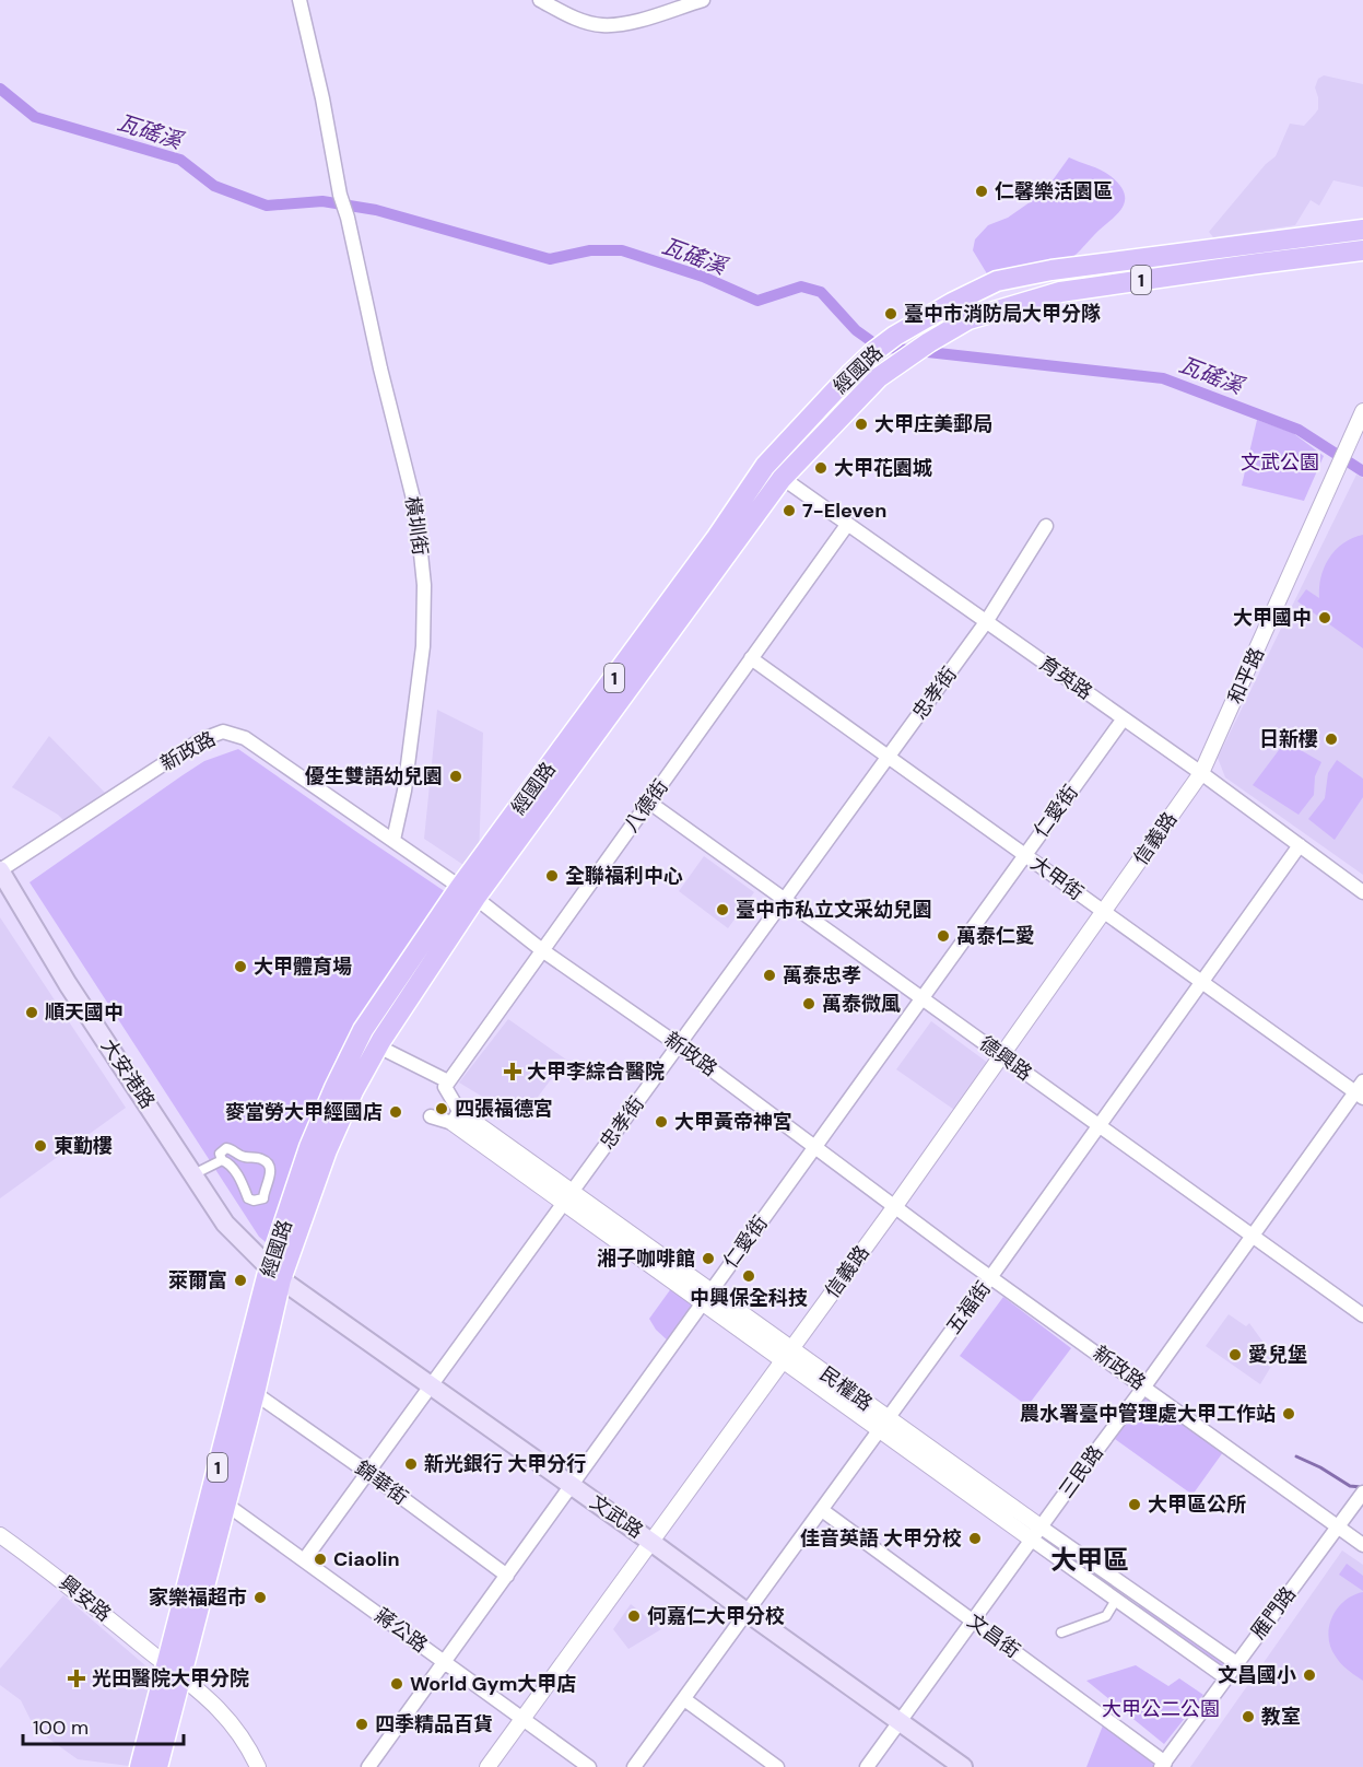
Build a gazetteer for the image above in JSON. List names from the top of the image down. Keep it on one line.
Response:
{"streets":{"main road":["1","經國路","大安港路","文武路"],"street":["橫圳街","和平路","育英路","忠孝街","新政路","八德街","仁愛街","信義路","大甲街","德興路","五福街","民權路","三民路","錦華街","興安路","雁門路","蔣公路","文昌街"]},"crossings":[["經國路","育英路"],["經國路","新政路"],["經國路","大安港路"],["經國路","錦華街"],["經國路","文武路"],["經國路","興安路"],["經國路","蔣公路"],["橫圳街","新政路"],["和平路","育英路"],["和平路","信義路"],["育英路","忠孝街"],["育英路","八德街"],["育英路","仁愛街"],["育英路","信義路"],["育英路","五福街"],["忠孝街","新政路"],["忠孝街","大甲街"],["忠孝街","德興路"],["忠孝街","民權路"],["忠孝街","錦華街"],["忠孝街","文武路"],["忠孝街","蔣公路"],["新政路","八德街"],["新政路","仁愛街"],["新政路","信義路"],["新政路","大安港路"],["新政路","五福街"],["新政路","三民路"],["新政路","雁門路"],["八德街","大甲街"],["八德街","德興路"],["仁愛街","大甲街"],["仁愛街","德興路"],["仁愛街","民權路"],["仁愛街","錦華街"],["仁愛街","文武路"],["仁愛街","蔣公路"],["信義路","大甲街"],["信義路","德興路"],["信義路","民權路"],["信義路","文武路"],["信義路","蔣公路"],["大甲街","五福街"],["大甲街","三民路"],["德興路","五福街"],["德興路","三民路"],["大安港路","文武路"],["五福街","民權路"],["五福街","文武路"],["五福街","文昌街"],["民權路","三民路"],["民權路","雁門路"],["三民路","文武路"],["三民路","文昌街"],["雁門路","文昌街"]],"districts":["大甲區"],"water":["瓦磘溪"],"parks":["文武公園","大甲公二公園"],"places":{"other":["仁馨樂活園區","臺中市消防局大甲分隊","大甲庄美郵局","大甲花園城","7-Eleven","大甲國中","日新樓","優生雙語幼兒園","全聯福利中心","臺中市私立文采幼兒園","萬泰仁愛","大甲體育場","萬泰忠孝","萬泰微風","順天國中","四張福德宮","麥當勞大甲經國店","大甲黃帝神宮","東勤樓","湘子咖啡館","中興保全科技","萊爾富","愛兒堡","農水署臺中管理處大甲工作站","新光銀行 大甲分行","大甲區公所","佳音英語 大甲分校","Ciaolin","家樂福超市","何嘉仁大甲分校","文昌國小","World Gym大甲店","教室","四季精品百貨"],"health":["大甲李綜合醫院","光田醫院大甲分院"]},"scale_bar":"100 m"}
